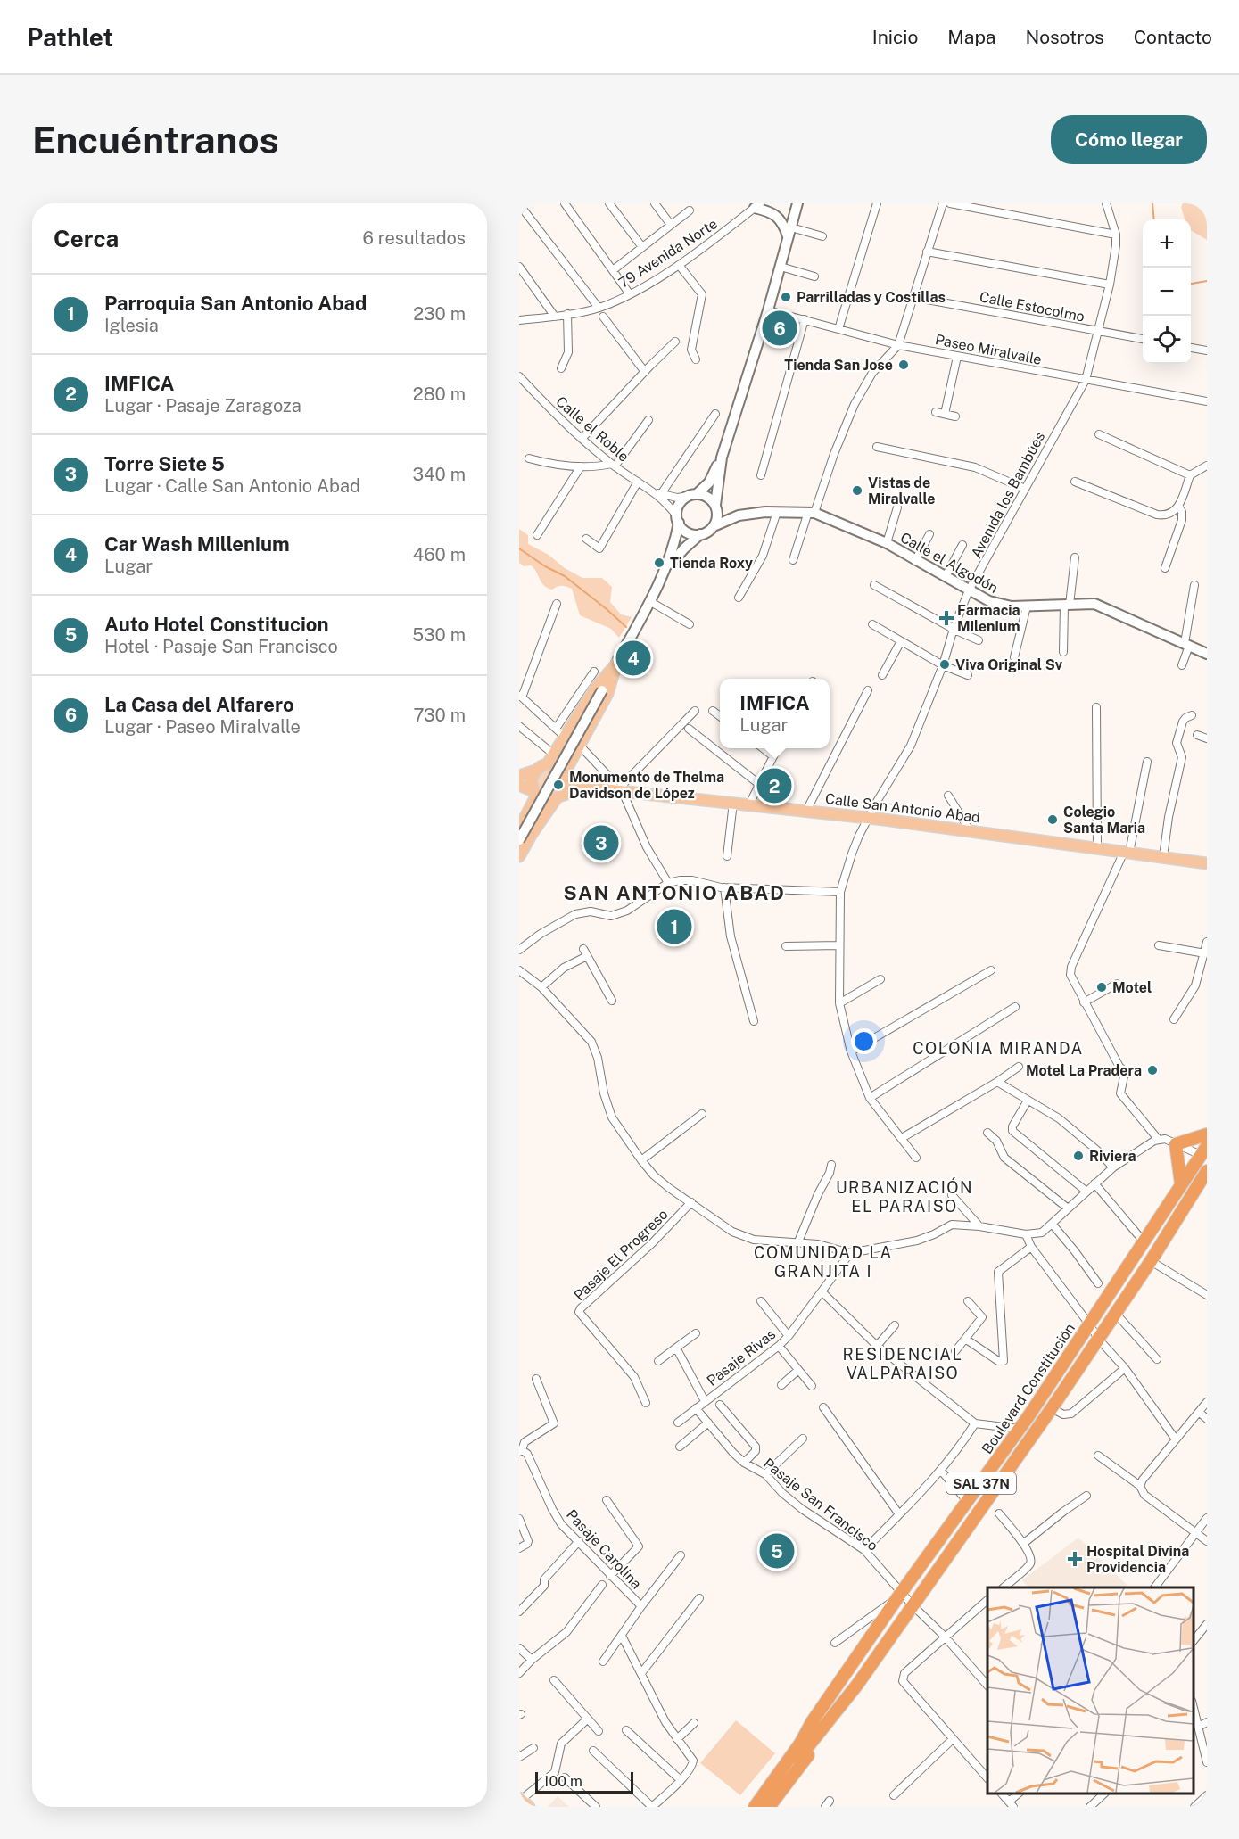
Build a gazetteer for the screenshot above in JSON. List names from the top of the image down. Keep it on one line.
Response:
{"streets":{"highway":["Boulevard Constitución","SAL 37N"],"main road":["Calle el Algodón","Calle San Antonio Abad"],"street":["79 Avenida Norte","Calle Estocolmo","Paseo Miralvalle","Calle el Roble","Avenida los Bambúes","Pasaje El Progreso","Pasaje Rivas","Pasaje San Francisco","Pasaje Carolina"]},"crossings":[["Calle Estocolmo","Avenida los Bambúes"],["Paseo Miralvalle","Avenida los Bambúes"],["Calle el Roble","Calle el Algodón"],["Avenida los Bambúes","Calle el Algodón"],["Avenida los Bambúes","Calle San Antonio Abad"],["Pasaje Rivas","Pasaje San Francisco"],["Boulevard Constitución","Pasaje San Francisco"]],"districts":["SAN ANTONIO ABAD","COLONIA MIRANDA","URBANIZACIÓN EL PARAISO","COMUNIDAD LA GRANJITA I","RESIDENCIAL VALPARAISO"],"places":{"other":["Parrilladas y Costillas","Tienda San Jose","Vistas de Miralvalle","Tienda Roxy","Viva Original Sv","Monumento de Thelma Davidson de López","Colegio Santa Maria","Motel","Motel La Pradera","Riviera"],"health":["Farmacia Milenium","Hospital Divina Providencia"]},"scale_bar":"100 m","page":{"header":"Pathlet","nav":["Inicio","Mapa","Nosotros","Contacto"],"buttons":"Cómo llegar","title":"Encuéntranos","heading":["Cerca","6 resultados"],"map_buttons":["+","−"],"list":[{"mark":"1","name":"Parroquia San Antonio Abad","note":"Iglesia","value":"230 m"},{"mark":"2","name":"IMFICA","note":"Lugar · Pasaje Zaragoza","value":"280 m"},{"mark":"3","name":"Torre Siete 5","note":"Lugar · Calle San Antonio Abad","value":"340 m"},{"mark":"4","name":"Car Wash Millenium","note":"Lugar","value":"460 m"},{"mark":"5","name":"Auto Hotel Constitucion","note":"Hotel · Pasaje San Francisco","value":"530 m"},{"mark":"6","name":"La Casa del Alfarero","note":"Lugar · Paseo Miralvalle","value":"730 m"}],"pins":["6","4","2","3","1","5"],"popup":["IMFICA","Lugar"],"scale":"100 m"}}
